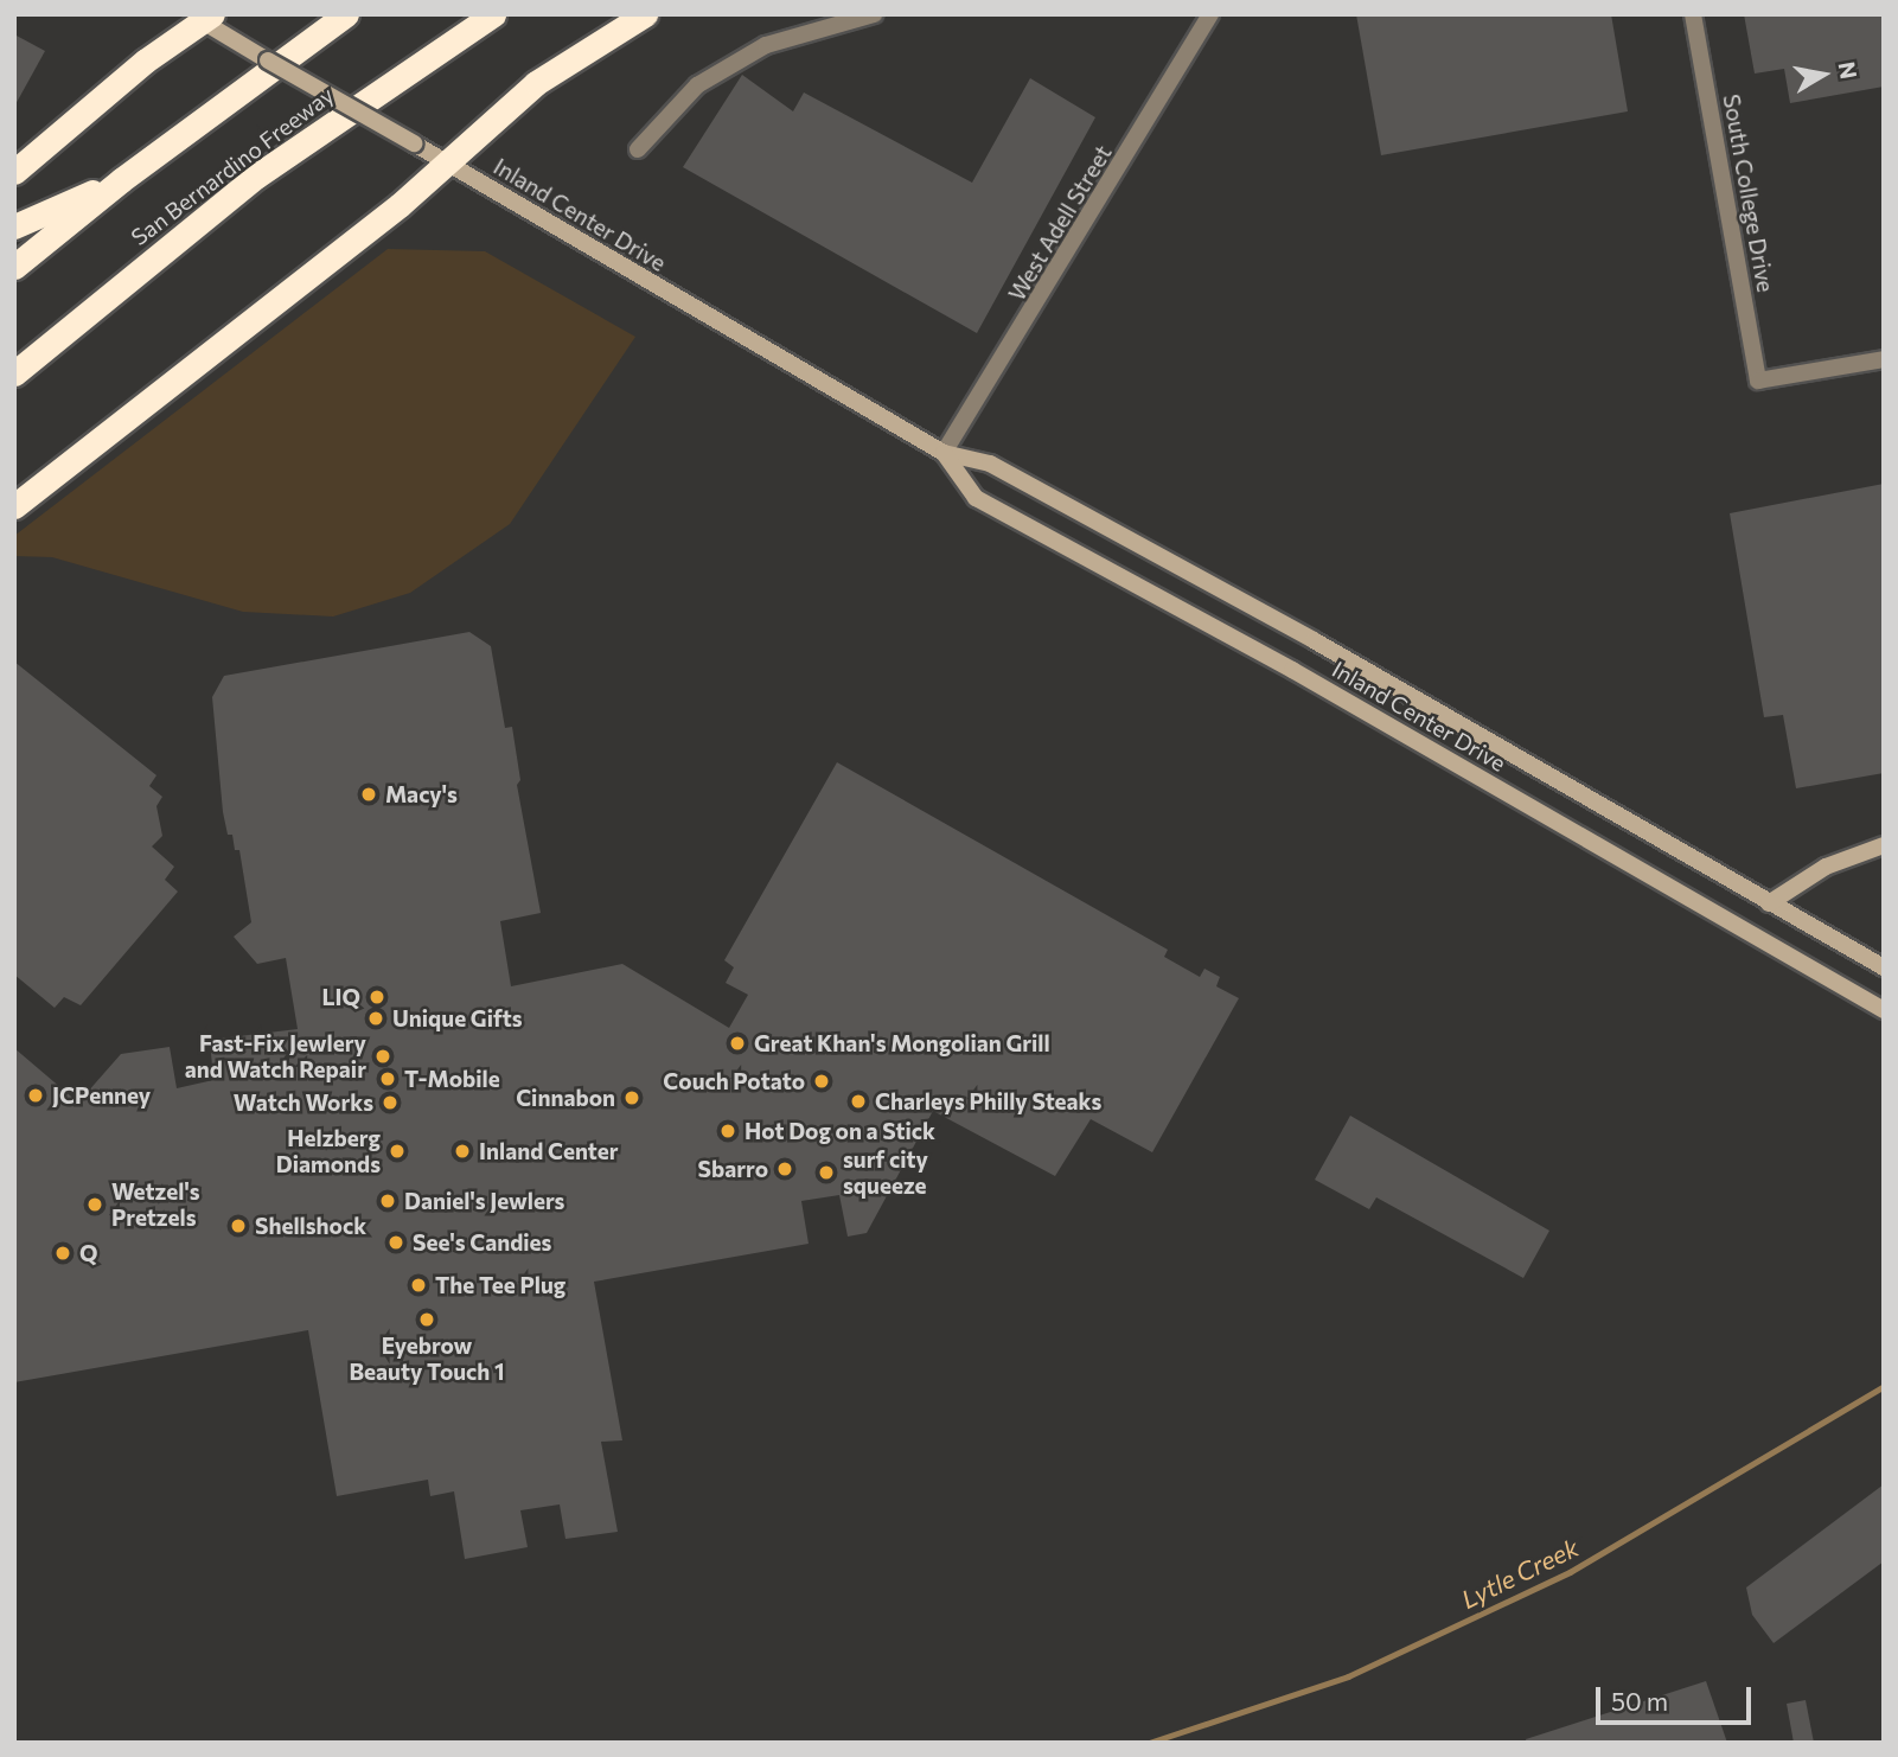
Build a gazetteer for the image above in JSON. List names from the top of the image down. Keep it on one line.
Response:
{"streets":{"highway":["San Bernardino Freeway"],"main road":["Inland Center Drive"],"street":["South College Drive","West Adell Street"]},"crossings":[["Inland Center Drive","West Adell Street"]],"water":["Lytle Creek"],"places":["Macy's","LIQ","Unique Gifts","Great Khan's Mongolian Grill","Fast-Fix Jewlery and Watch Repair","T-Mobile","Couch Potato","JCPenney","Cinnabon","Charleys Philly Steaks","Watch Works","Hot Dog on a Stick","Helzberg Diamonds","Inland Center","Sbarro","surf city squeeze","Daniel's Jewlers","Wetzel's Pretzels","Shellshock","See's Candies","Q","The Tee Plug","Eyebrow Beauty Touch 1"],"scale_bar":"50 m","north":"right"}
